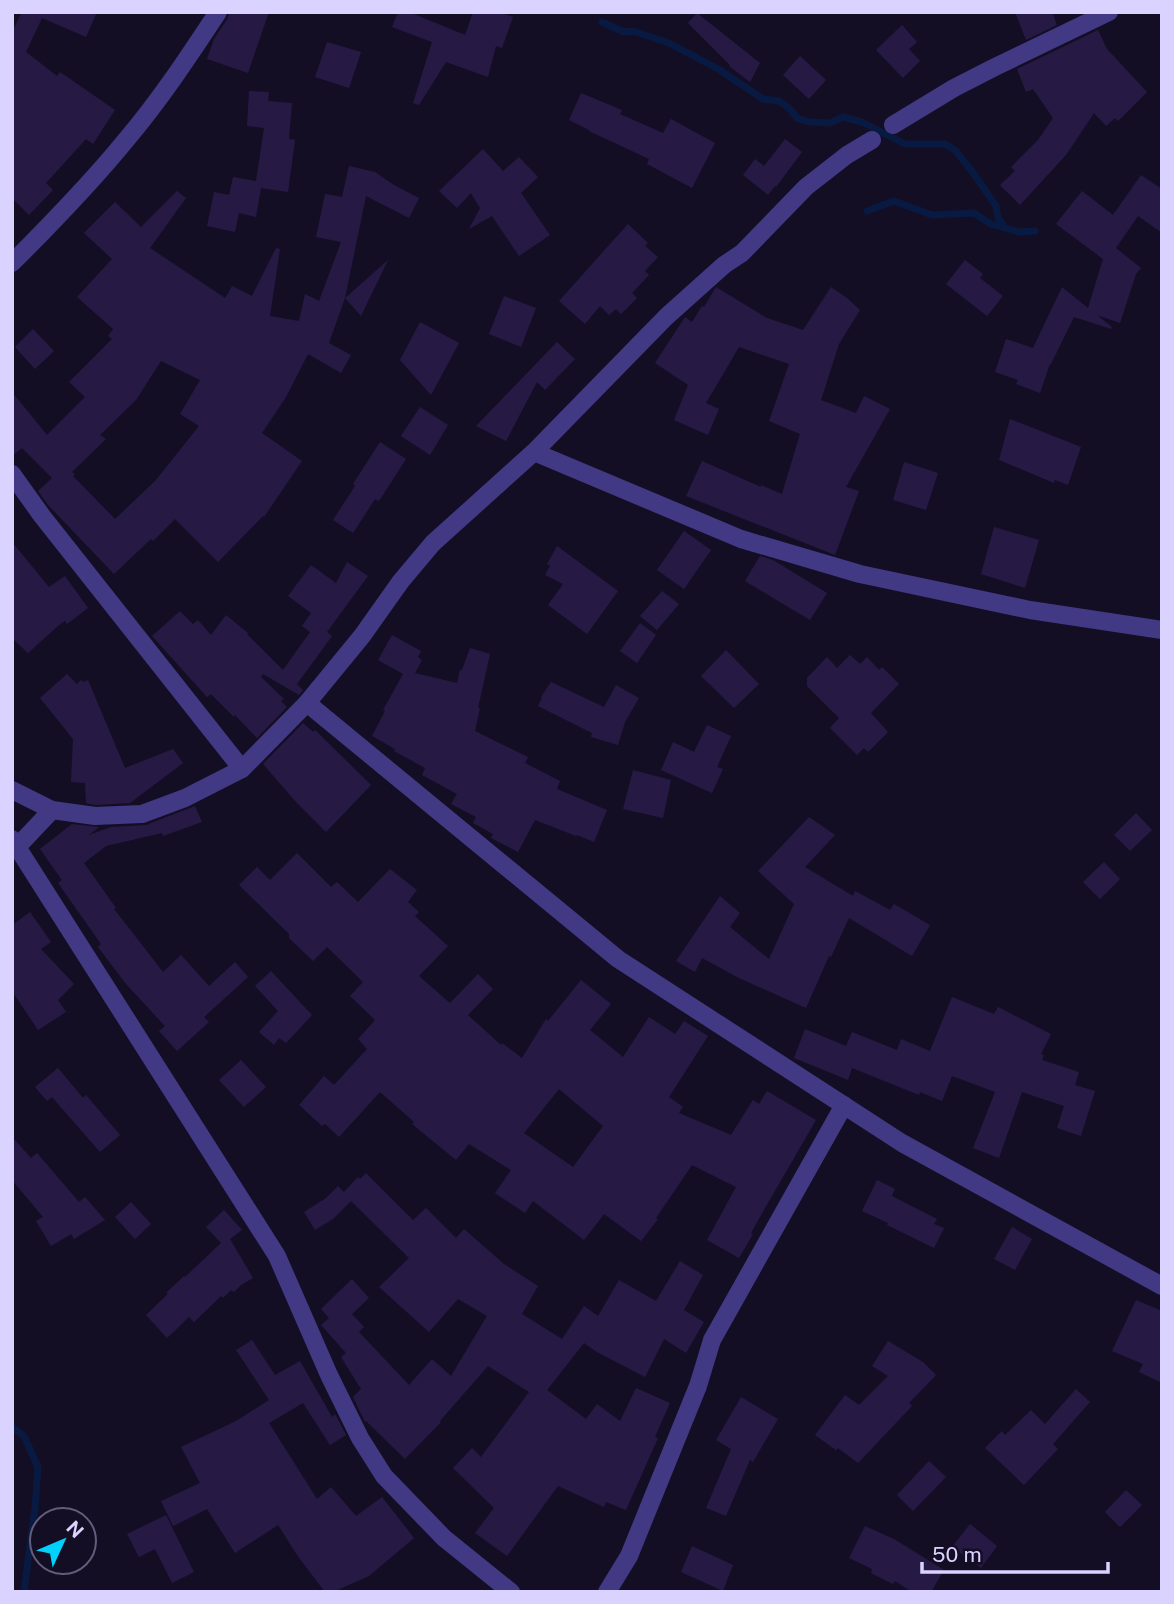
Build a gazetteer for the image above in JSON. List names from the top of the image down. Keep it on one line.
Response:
{"scale_bar":"50 m","north":"top right"}
